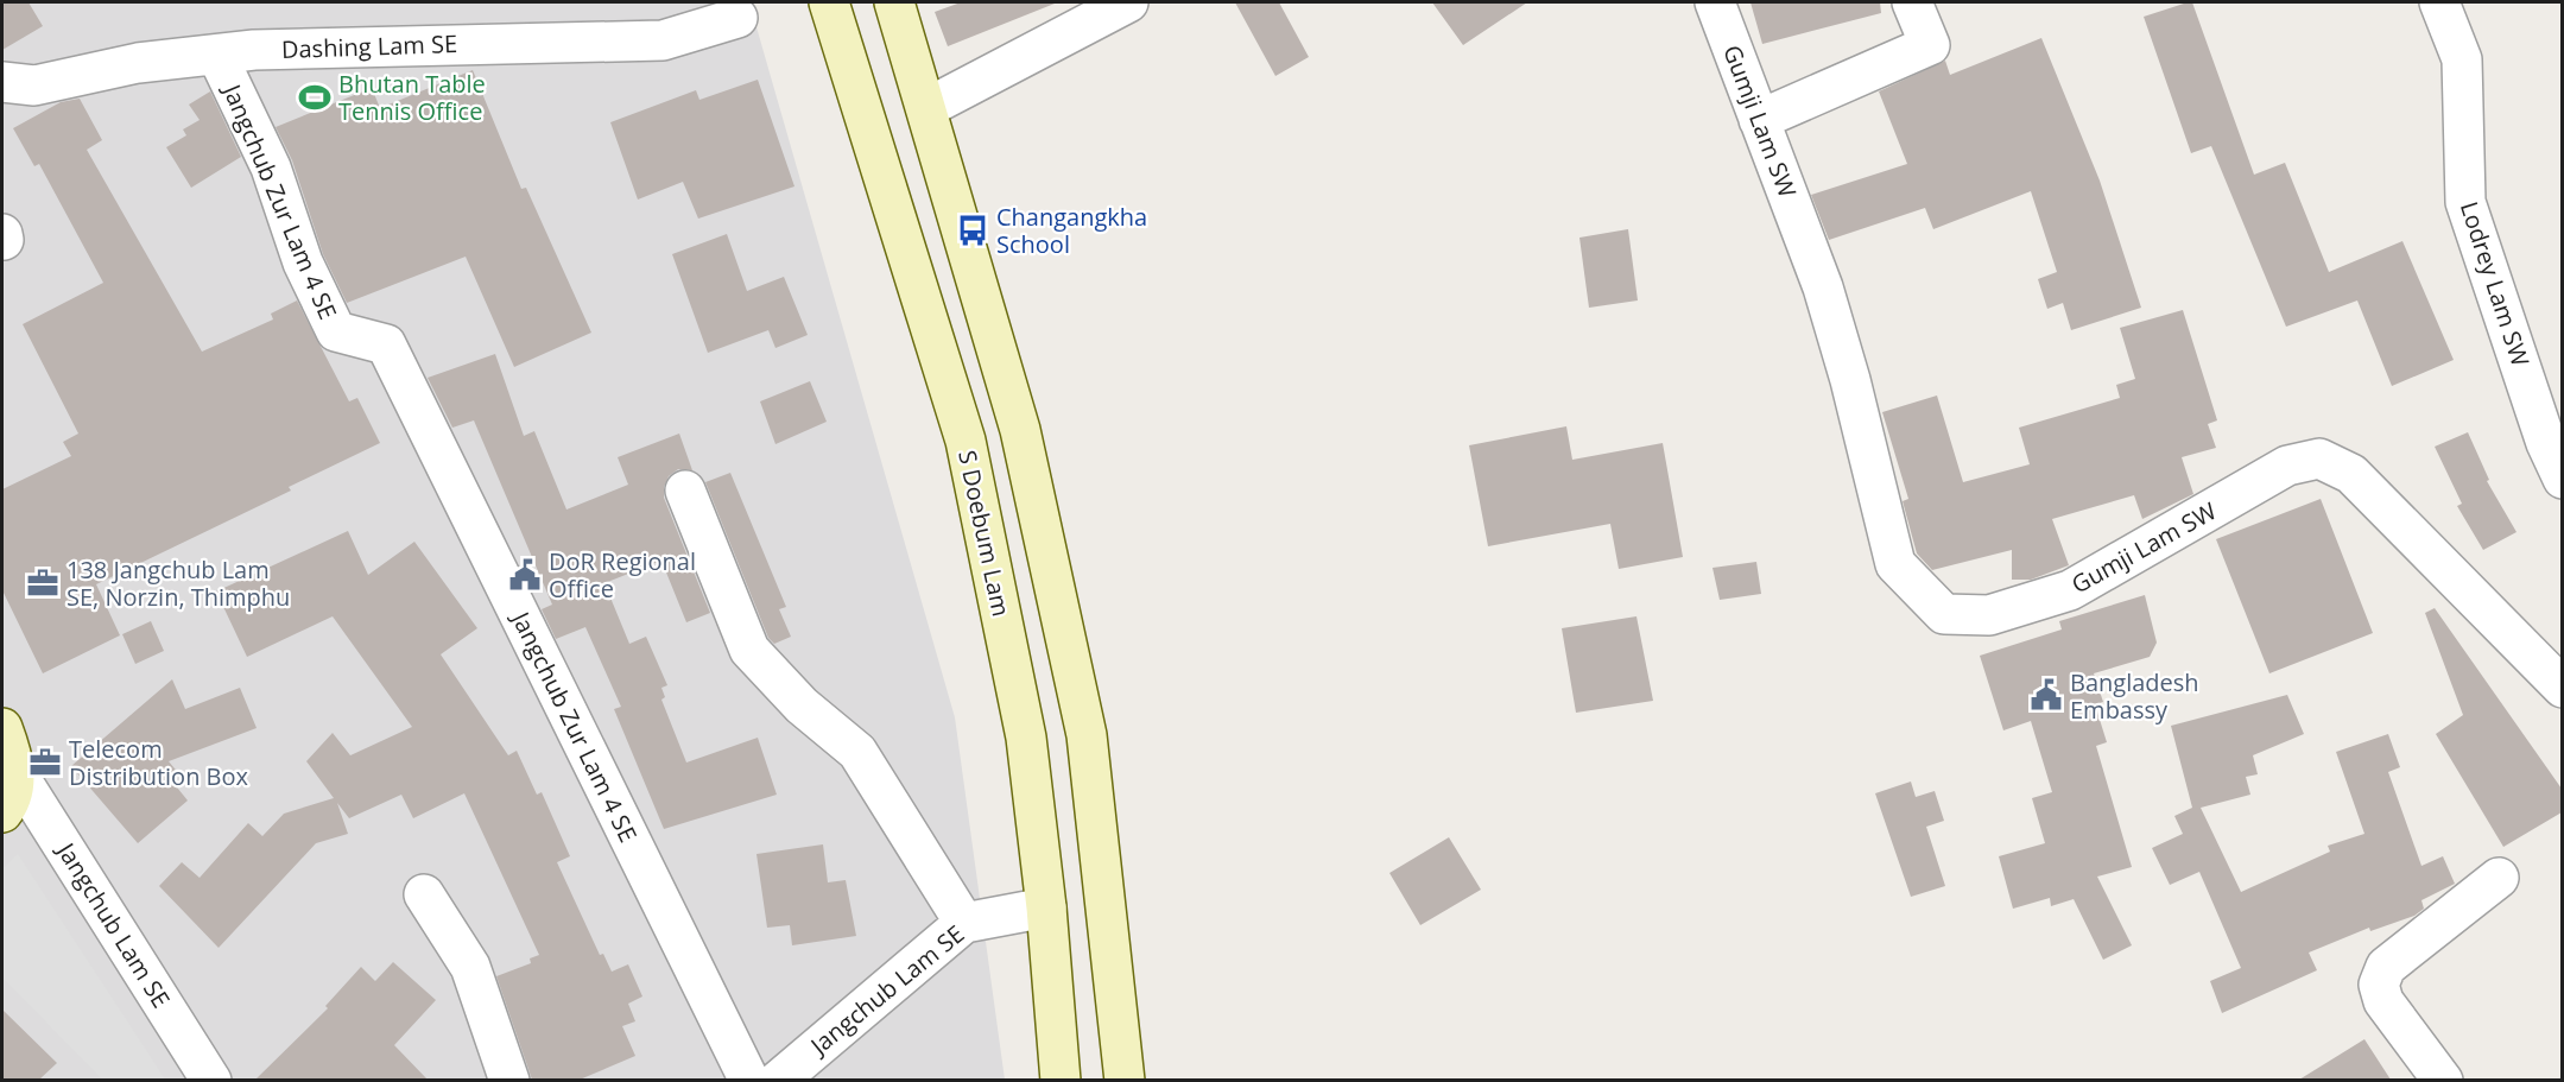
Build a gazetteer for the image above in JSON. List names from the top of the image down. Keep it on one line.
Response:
{"streets":{"main road":["S Doebum Lam","Jangchub Lam SE"],"street":["Dashing Lam SE","Gumji Lam SW","Jangchub Zur Lam 4 SE","Lodrey Lam SW"]},"crossings":[["Dashing Lam SE","Jangchub Zur Lam 4 SE"],["S Doebum Lam","Jangchub Lam SE"]],"places":{"sports":["Bhutan Table Tennis Office"],"bus stop":["Changangkha School"],"public building":["DoR Regional Office","Bangladesh Embassy"],"office":["138 Jangchub Lam SE, Norzin, Thimphu","Telecom Distribution Box"]}}
